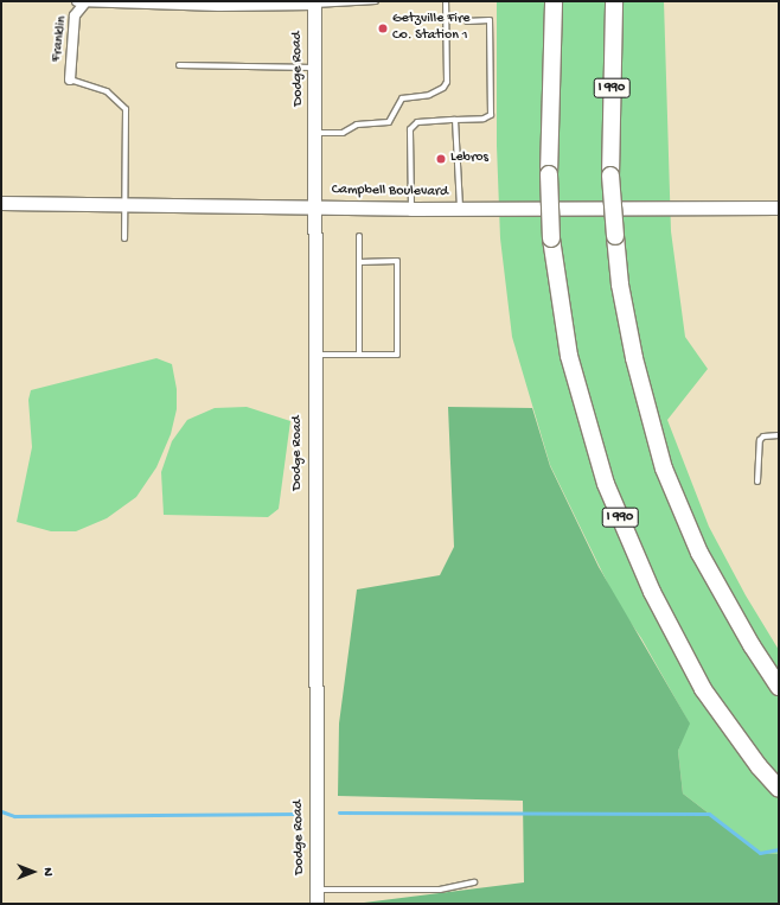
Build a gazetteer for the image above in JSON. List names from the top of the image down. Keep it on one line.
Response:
{"streets":{"highway":["I 990"],"street":["Franklin","Dodge Road","Campbell Boulevard"]},"crossings":[["Dodge Road","Campbell Boulevard"]],"places":["Getzville Fire Co. Station 1","Lebros"],"north":"right"}
